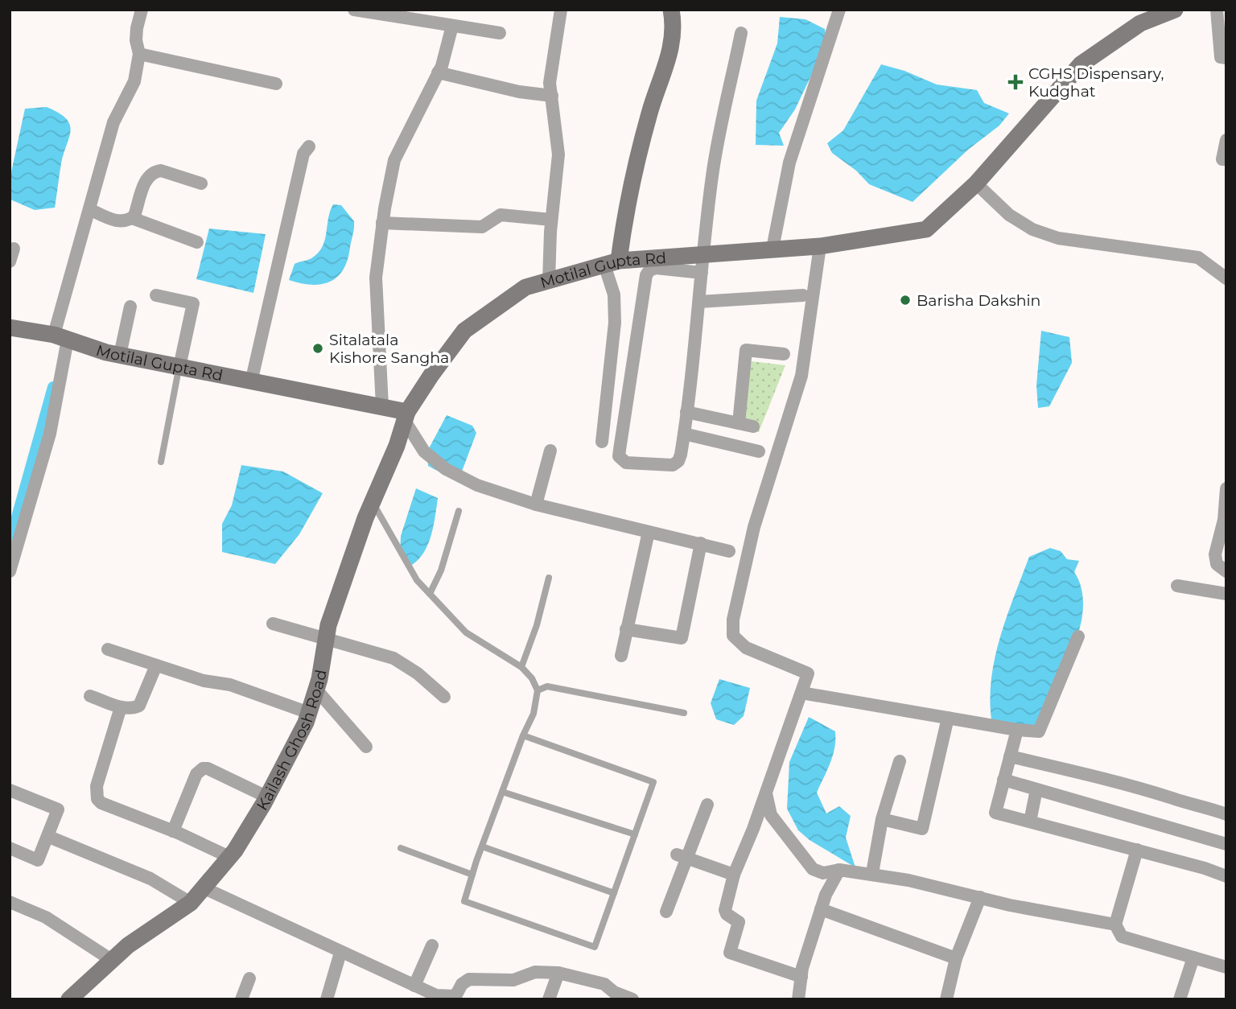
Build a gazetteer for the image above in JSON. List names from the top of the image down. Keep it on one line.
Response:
{"streets":{"street":["Motilal Gupta Rd","Kailash Ghosh Road"]},"crossings":[["Motilal Gupta Rd","Kailash Ghosh Road"]],"places":{"health":["CGHS Dispensary, Kudghat"],"other":["Barisha Dakshin","Sitalatala Kishore Sangha"]}}
